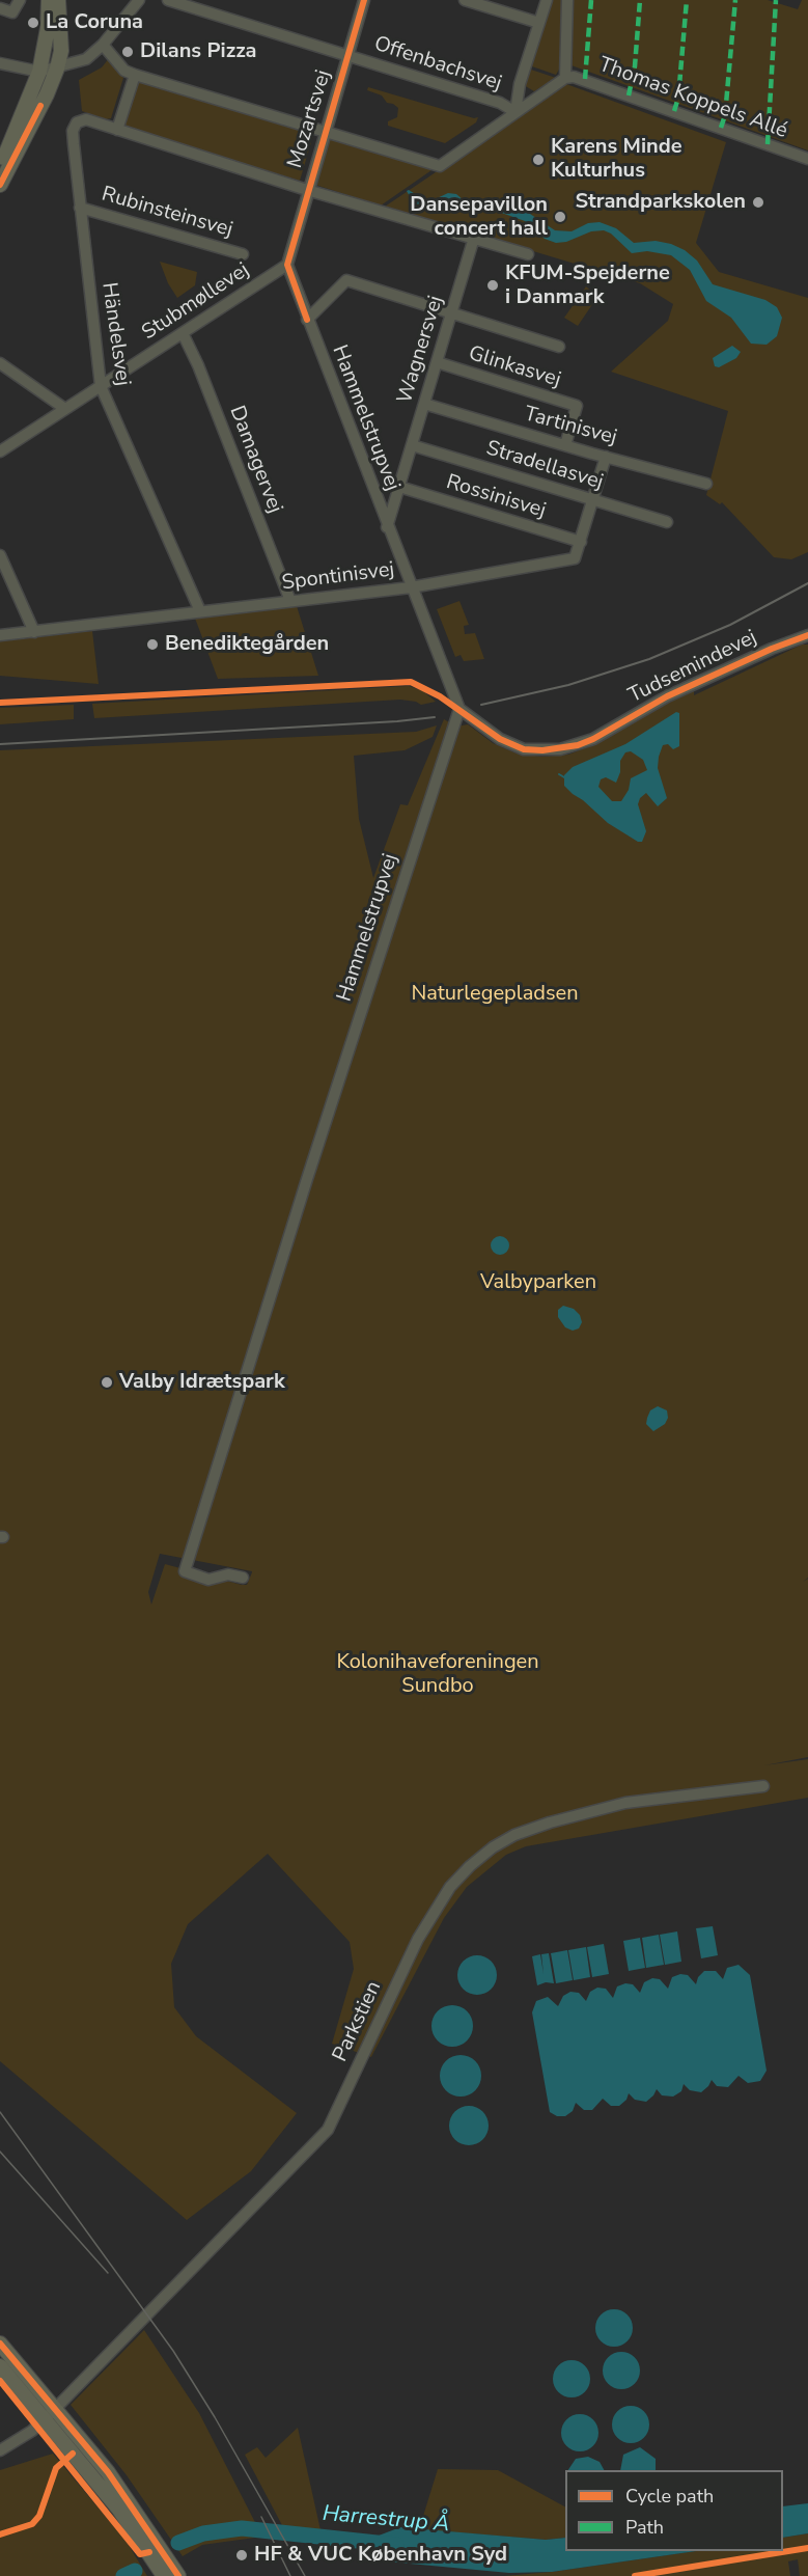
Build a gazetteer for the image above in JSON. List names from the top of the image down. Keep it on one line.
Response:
{"streets":{"street":["Offenbachsvej","Thomas Koppels Allé","Mozartsvej","Rubinsteinsvej","Stubmøllevej","Händelsvej","Wagnersvej","Glinkasvej","Hammelstrupvej","Tartinisvej","Damagervej","Stradellasvej","Rossinisvej","Spontinisvej","Tudsemindevej","Parkstien"]},"crossings":[["Offenbachsvej","Mozartsvej"],["Mozartsvej","Hammelstrupvej"],["Rubinsteinsvej","Händelsvej"],["Stubmøllevej","Händelsvej"],["Stubmøllevej","Hammelstrupvej"],["Stubmøllevej","Damagervej"],["Händelsvej","Spontinisvej"],["Wagnersvej","Glinkasvej"],["Wagnersvej","Hammelstrupvej"],["Wagnersvej","Tartinisvej"],["Wagnersvej","Stradellasvej"],["Wagnersvej","Rossinisvej"],["Glinkasvej","Tartinisvej"],["Hammelstrupvej","Spontinisvej"],["Hammelstrupvej","Tudsemindevej"],["Tartinisvej","Spontinisvej"],["Damagervej","Spontinisvej"],["Stradellasvej","Spontinisvej"],["Rossinisvej","Spontinisvej"]],"water":["Harrestrup Å"],"parks":["Naturlegepladsen","Valbyparken","Kolonihaveforeningen Sundbo"],"places":["La Coruna","Dilans Pizza","Karens Minde Kulturhus","Strandparkskolen","Dansepavillon concert hall","KFUM-Spejderne i Danmark","Benediktegården","Valby Idrætspark","HF & VUC København Syd"],"legend":["Cycle path","Path"]}
